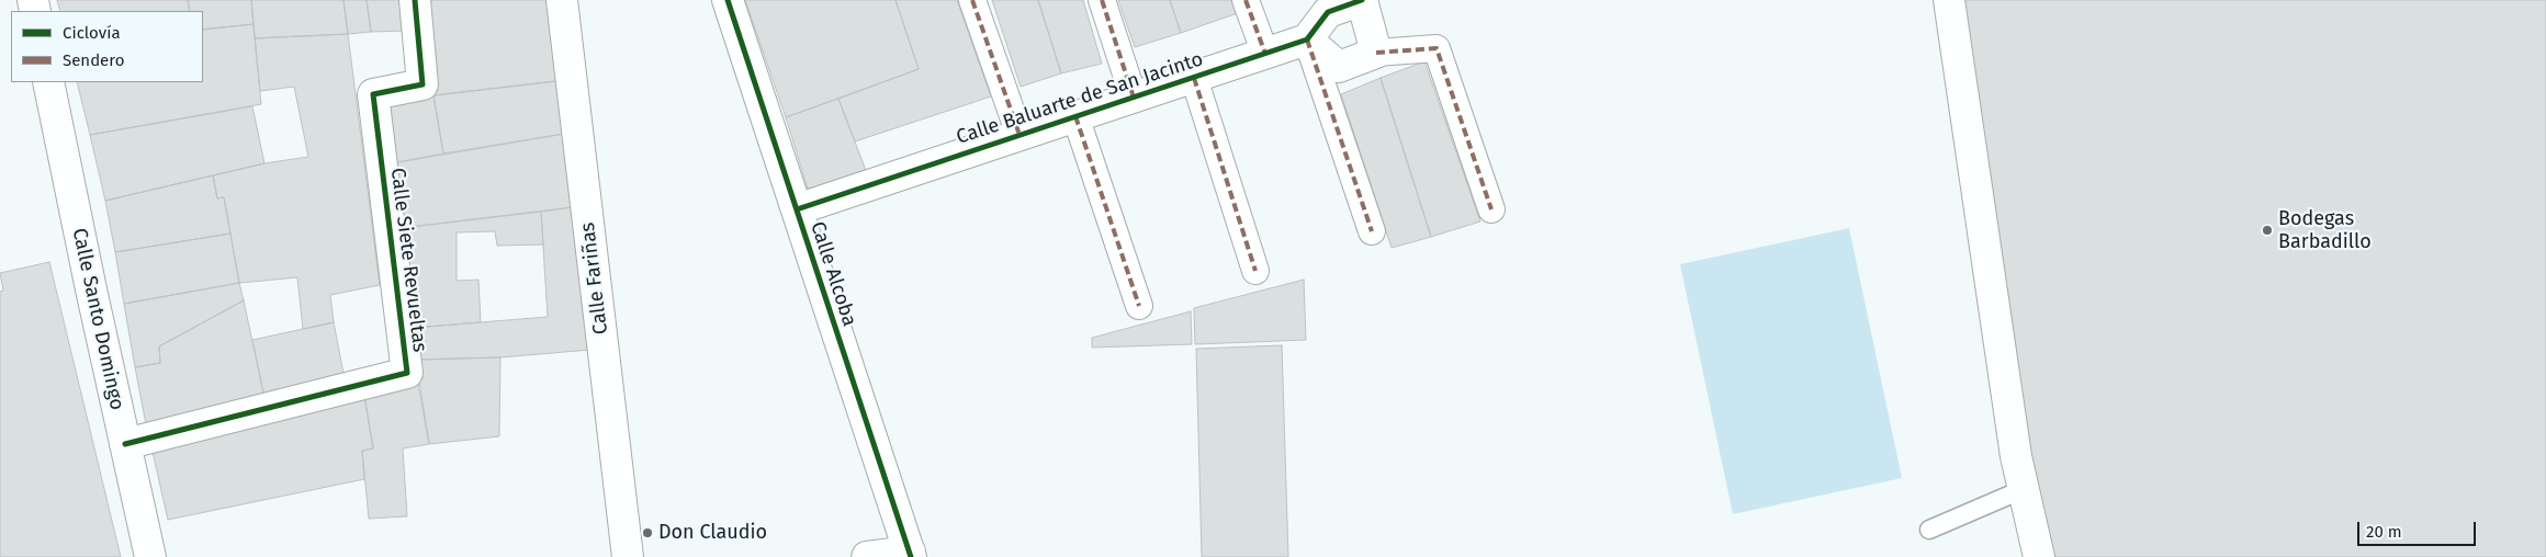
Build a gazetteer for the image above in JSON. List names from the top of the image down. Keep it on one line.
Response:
{"streets":{"street":["Calle Baluarte de San Jacinto","Calle Siete Revueltas","Calle Alcoba","Calle Fariñas","Calle Santo Domingo"]},"crossings":[["Calle Baluarte de San Jacinto","Calle Alcoba"],["Calle Siete Revueltas","Calle Santo Domingo"]],"places":["Bodegas Barbadillo","Don Claudio"],"legend":["Ciclovía","Sendero"],"scale_bar":"20 m"}
